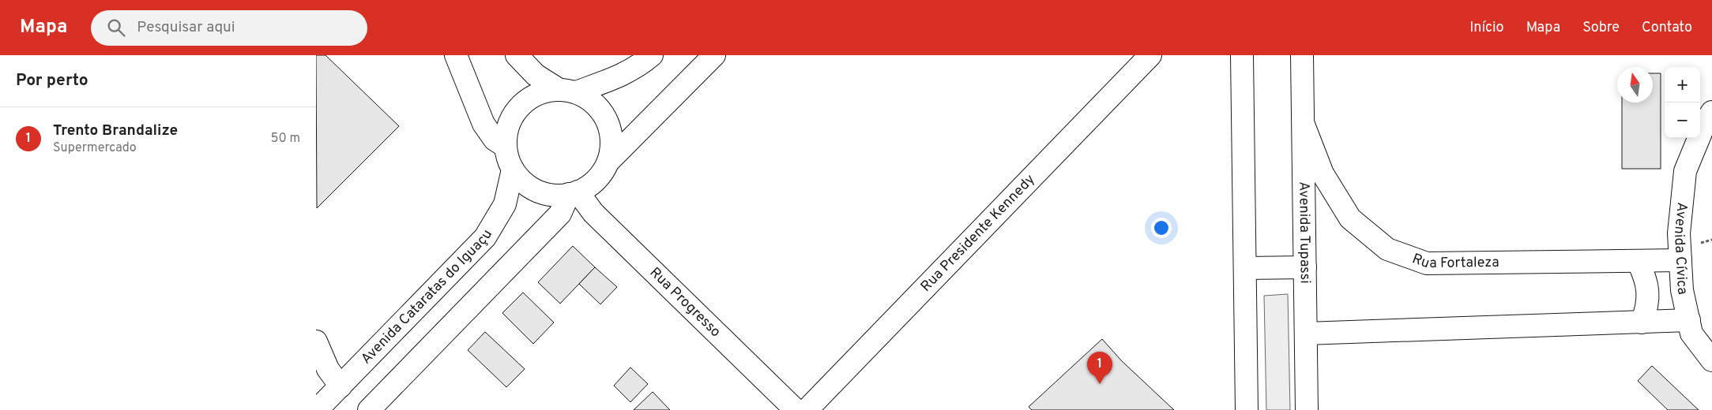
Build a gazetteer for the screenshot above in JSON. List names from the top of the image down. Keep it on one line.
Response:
{"streets":{"street":["Rua Presidente Kennedy","Avenida Tupassi","Avenida Cívica","Rua Fortaleza","Avenida Cataratas do Iguaçu","Rua Progresso"]},"crossings":[["Avenida Tupassi","Rua Fortaleza"],["Avenida Cívica","Rua Fortaleza"],["Avenida Cataratas do Iguaçu","Rua Progresso"]],"north":"top","page":{"header":"Mapa","search":"Pesquisar aqui","nav":["Início","Mapa","Sobre","Contato"],"heading":"Por perto","map_buttons":["+","−"],"list":[{"mark":"1","name":"Trento Brandalize","note":"Supermercado","value":"50 m"}],"pins":"1"}}
